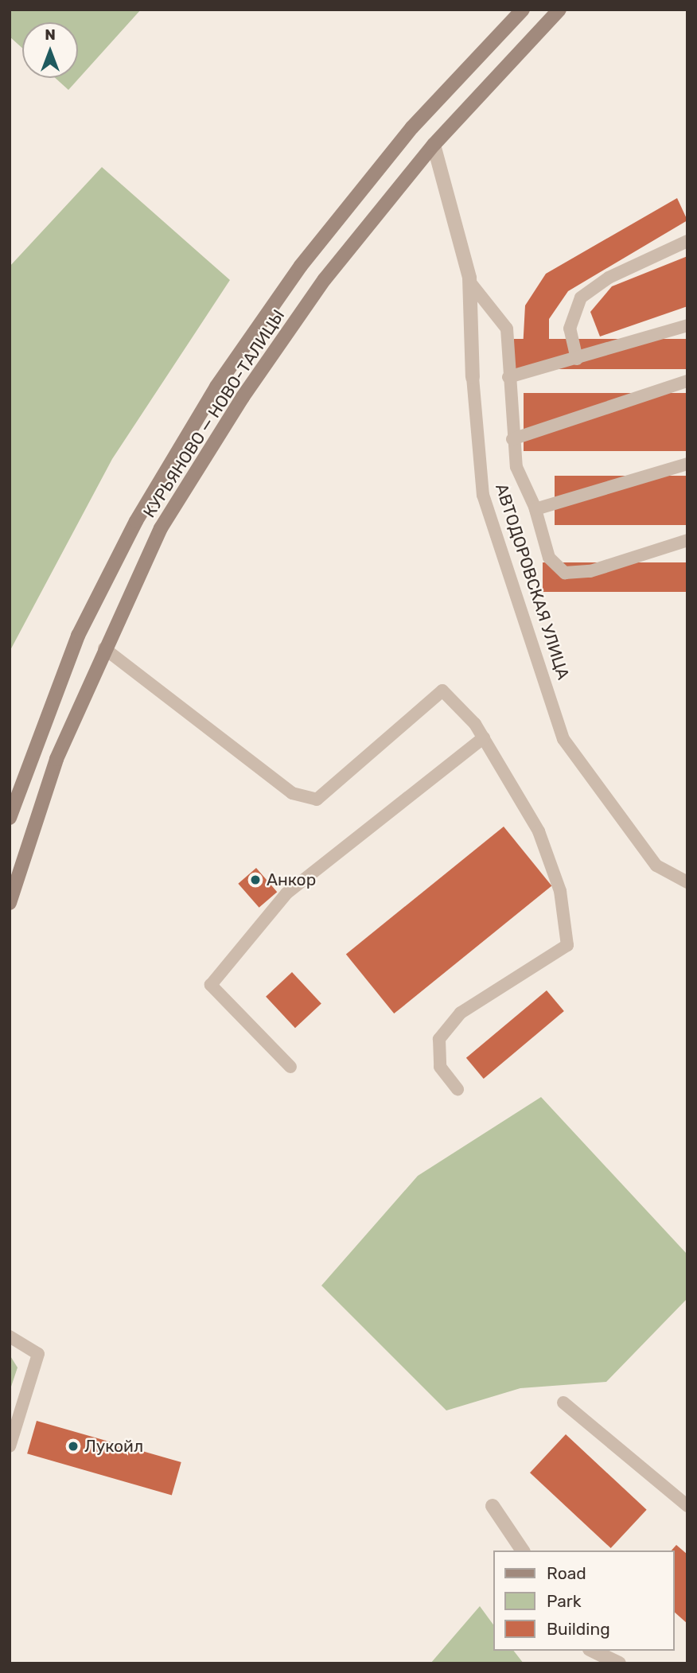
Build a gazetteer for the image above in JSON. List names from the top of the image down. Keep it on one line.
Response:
{"streets":{"main road":["КУРЬЯНОВО — НОВО-ТАЛИЦЫ"],"street":["АВТОДОРОВСКАЯ УЛИЦА"]},"crossings":[["КУРЬЯНОВО — НОВО-ТАЛИЦЫ","АВТОДОРОВСКАЯ УЛИЦА"]],"places":["Анкор","Лукойл"],"legend":["Road","Park","Building"],"north":"top"}
